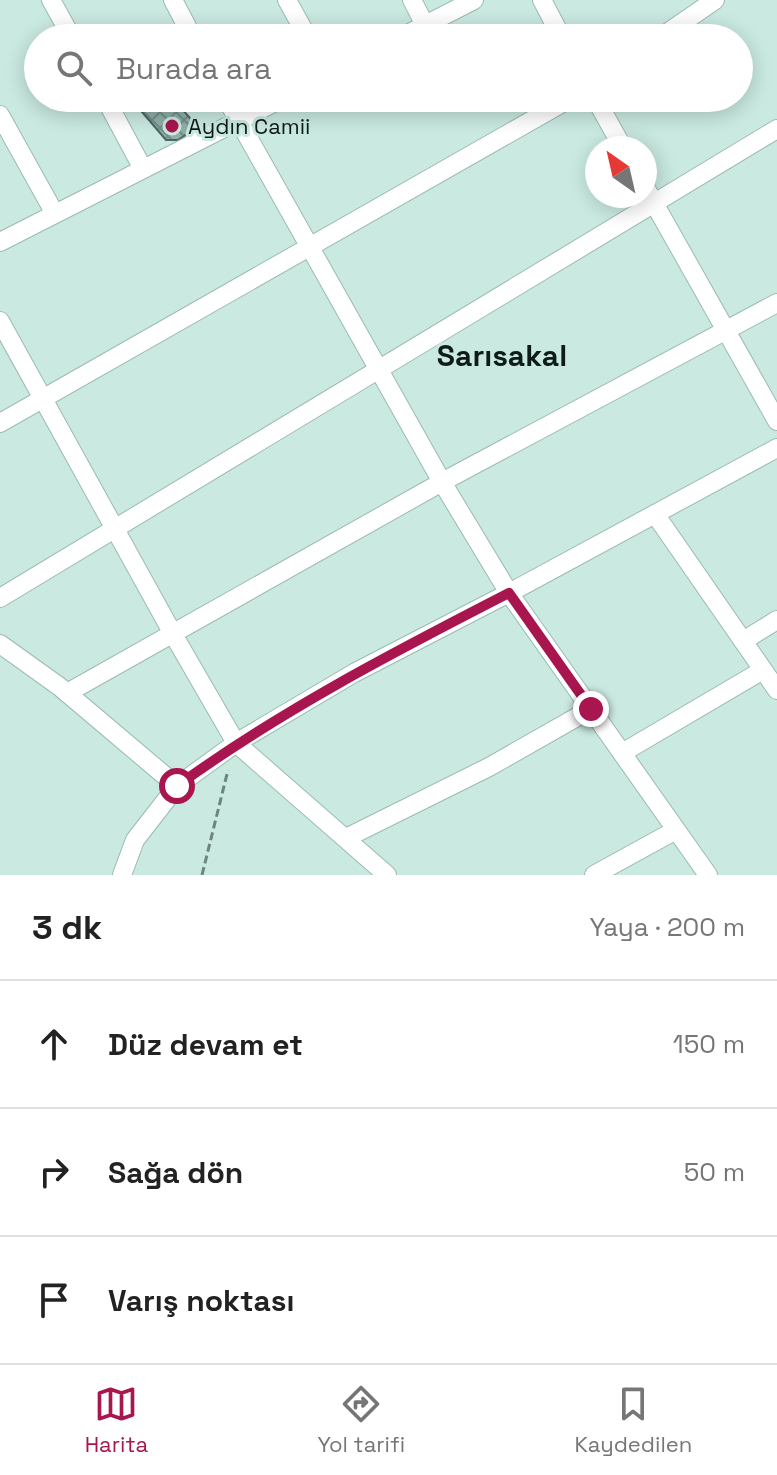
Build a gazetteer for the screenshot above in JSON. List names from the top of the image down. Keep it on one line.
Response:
{"districts":["Sarısakal"],"places":["Aydın Camii"],"north":"top left","page":{"search":"Burada ara","heading":["3 dk","Yaya · 200 m"],"list":[["Düz devam et","150 m"],["Sağa dön","50 m"],"Varış noktası"],"nav":["Harita","Yol tarifi","Kaydedilen"]}}
